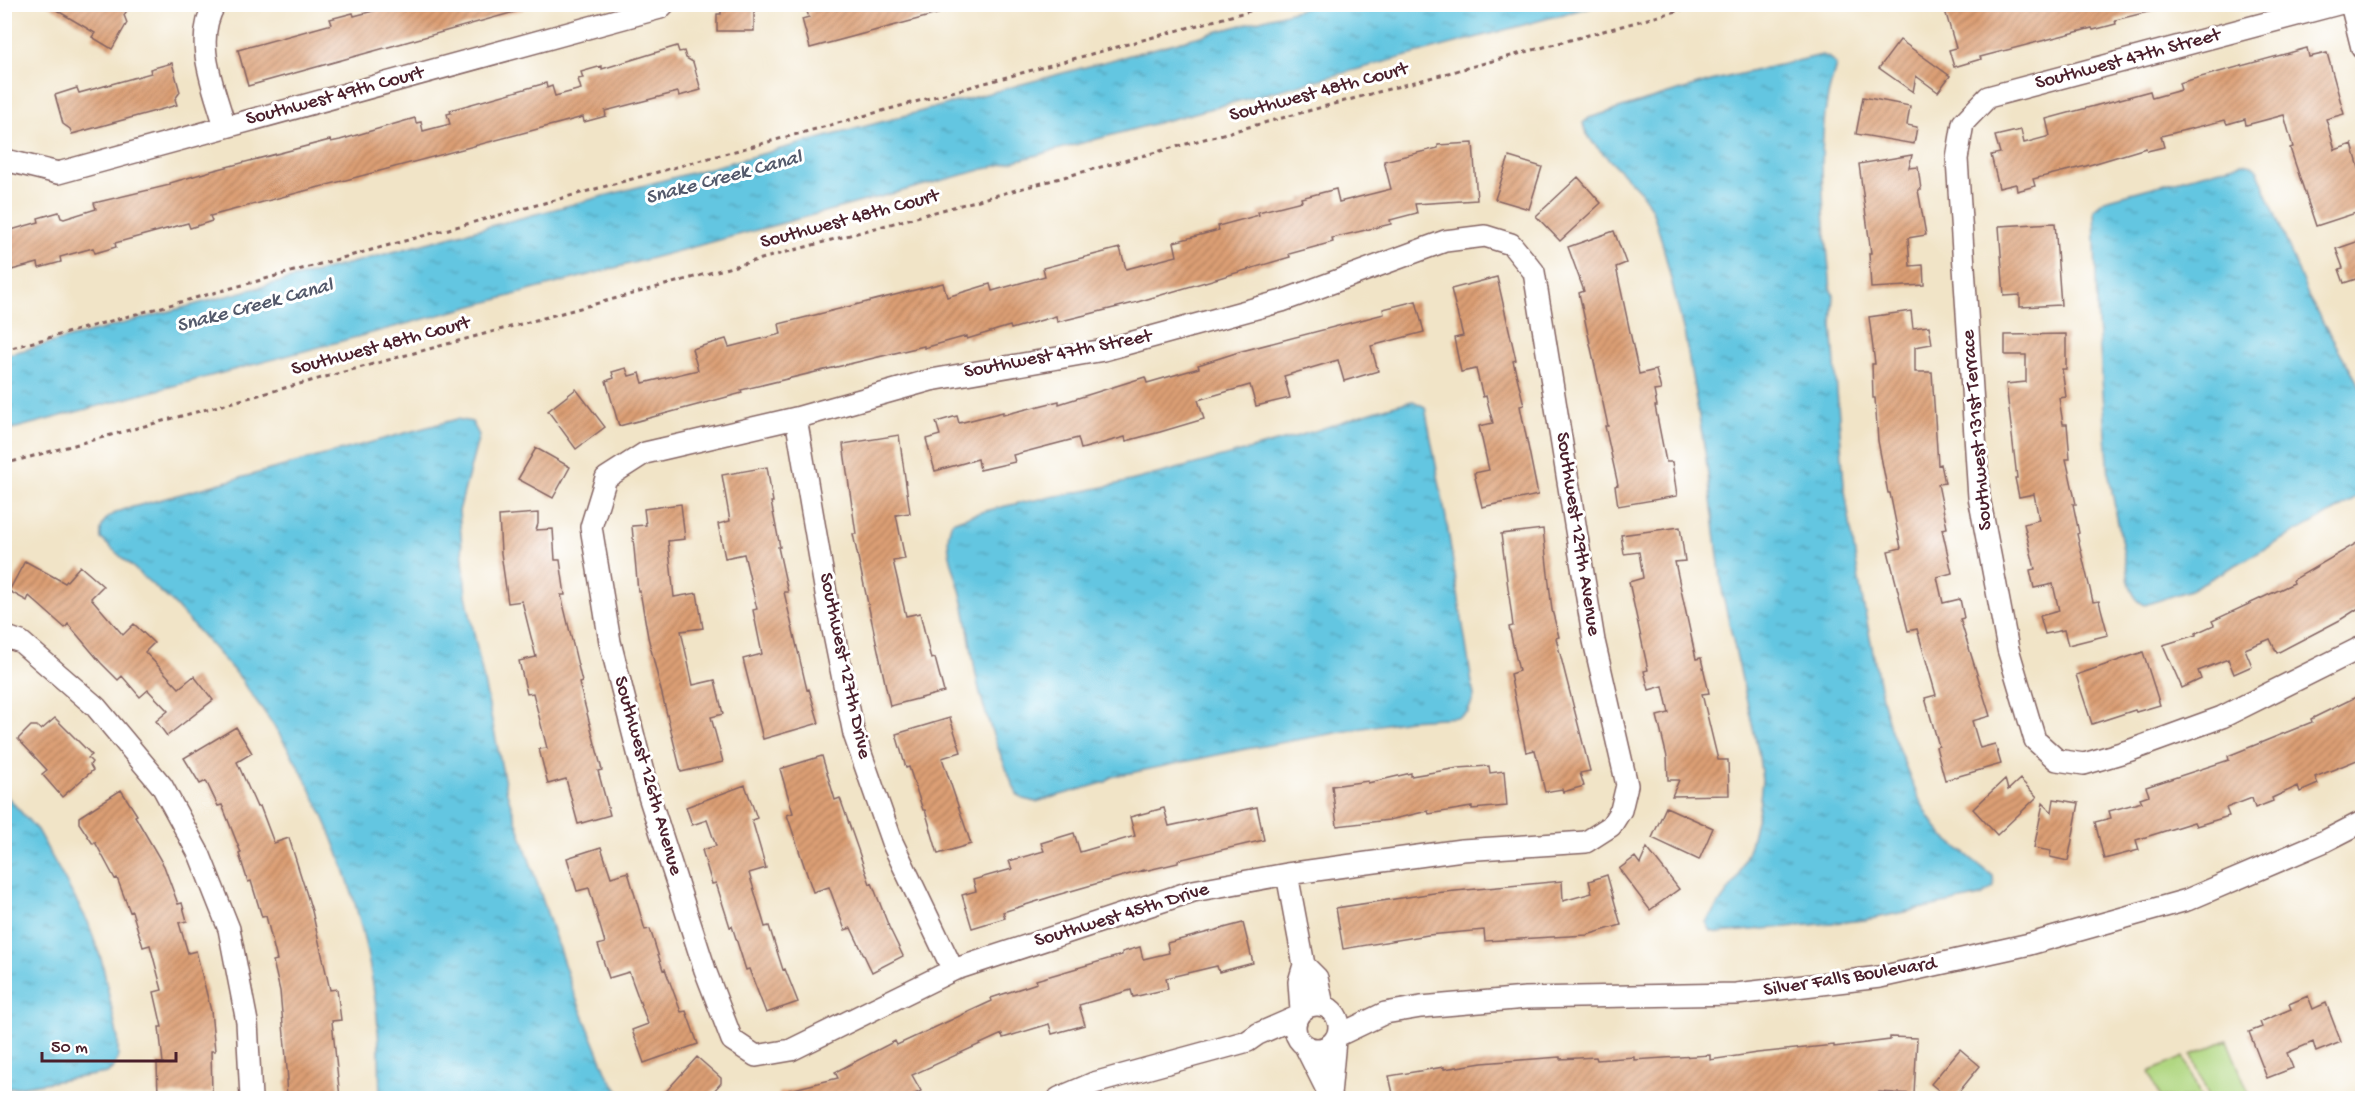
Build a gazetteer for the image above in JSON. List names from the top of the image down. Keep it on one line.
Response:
{"streets":{"street":["Southwest 47th Street","Southwest 49th Court","Southwest 131st Terrace","Southwest 129th Avenue","Southwest 127th Drive","Southwest 126th Avenue","Southwest 45th Drive","Silver Falls Boulevard"],"path":["Southwest 48th Court"]},"crossings":[["Southwest 47th Street","Southwest 131st Terrace"],["Southwest 47th Street","Southwest 129th Avenue"],["Southwest 47th Street","Southwest 127th Drive"],["Southwest 47th Street","Southwest 126th Avenue"],["Southwest 129th Avenue","Southwest 45th Drive"],["Southwest 127th Drive","Southwest 45th Drive"],["Southwest 126th Avenue","Southwest 45th Drive"]],"water":["Snake Creek Canal"],"scale_bar":"50 m"}
